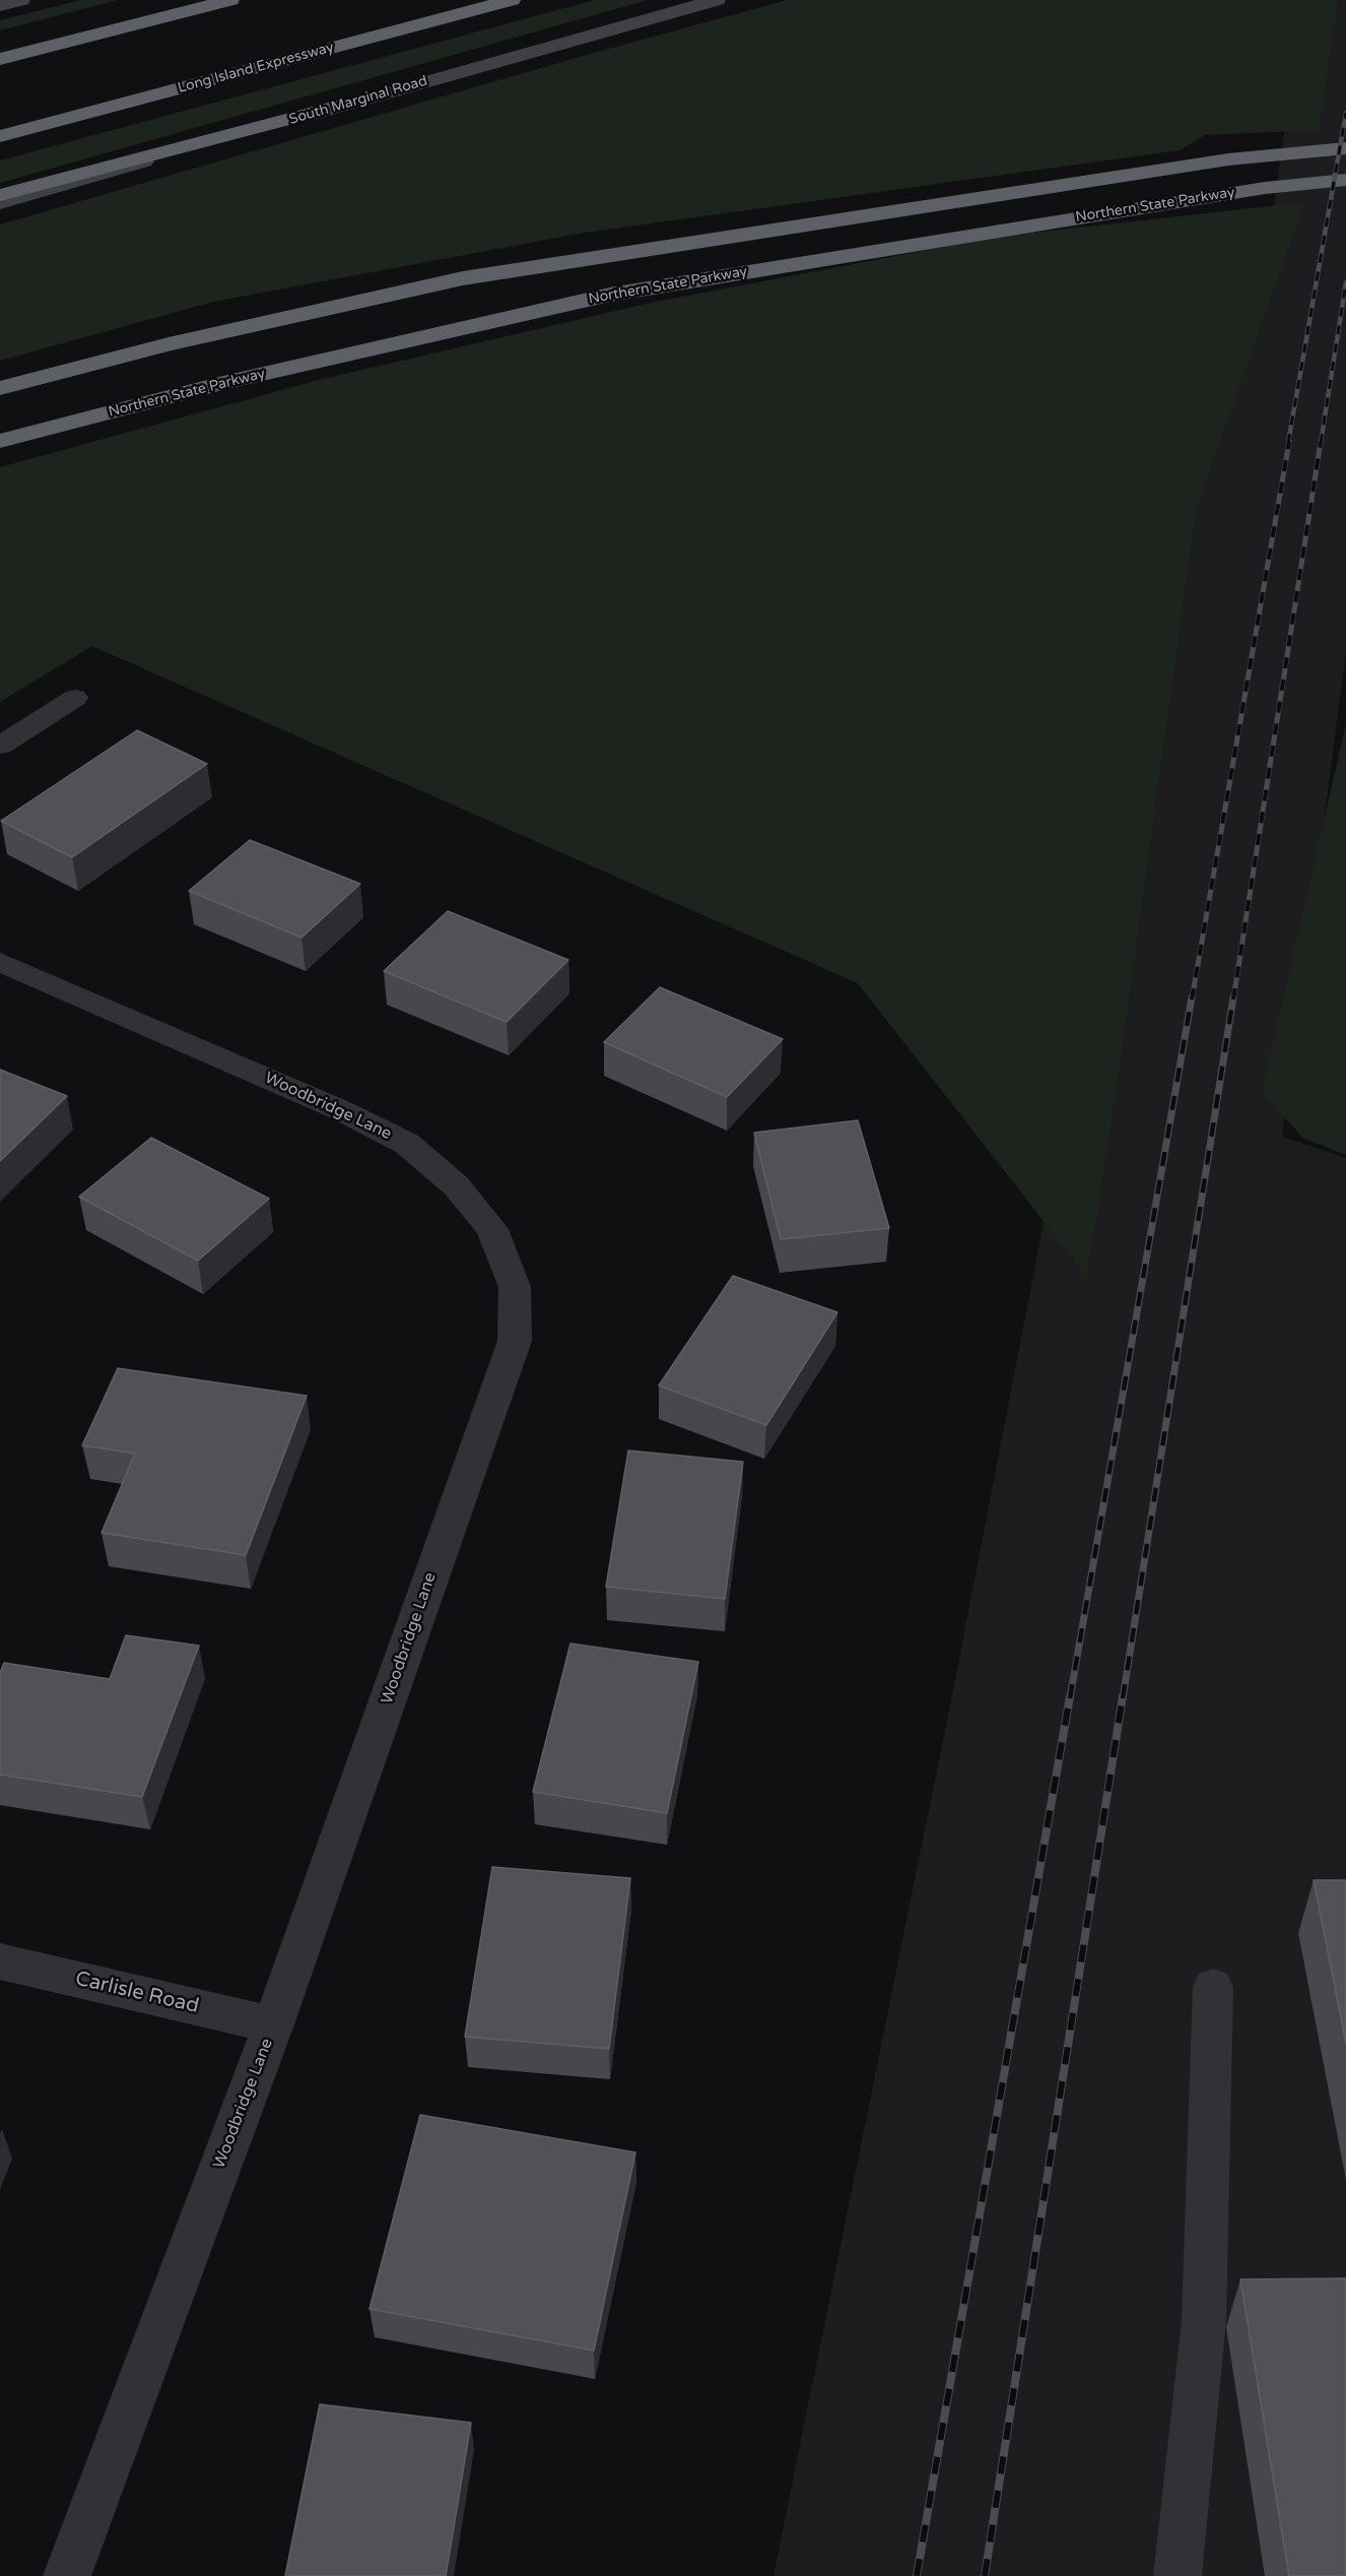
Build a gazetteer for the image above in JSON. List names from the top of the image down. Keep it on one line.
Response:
{"streets":{"highway":["Long Island Expressway","Northern State Parkway"],"main road":["South Marginal Road"],"street":["Woodbridge Lane","Carlisle Road"]},"crossings":[["Woodbridge Lane","Carlisle Road"]]}
